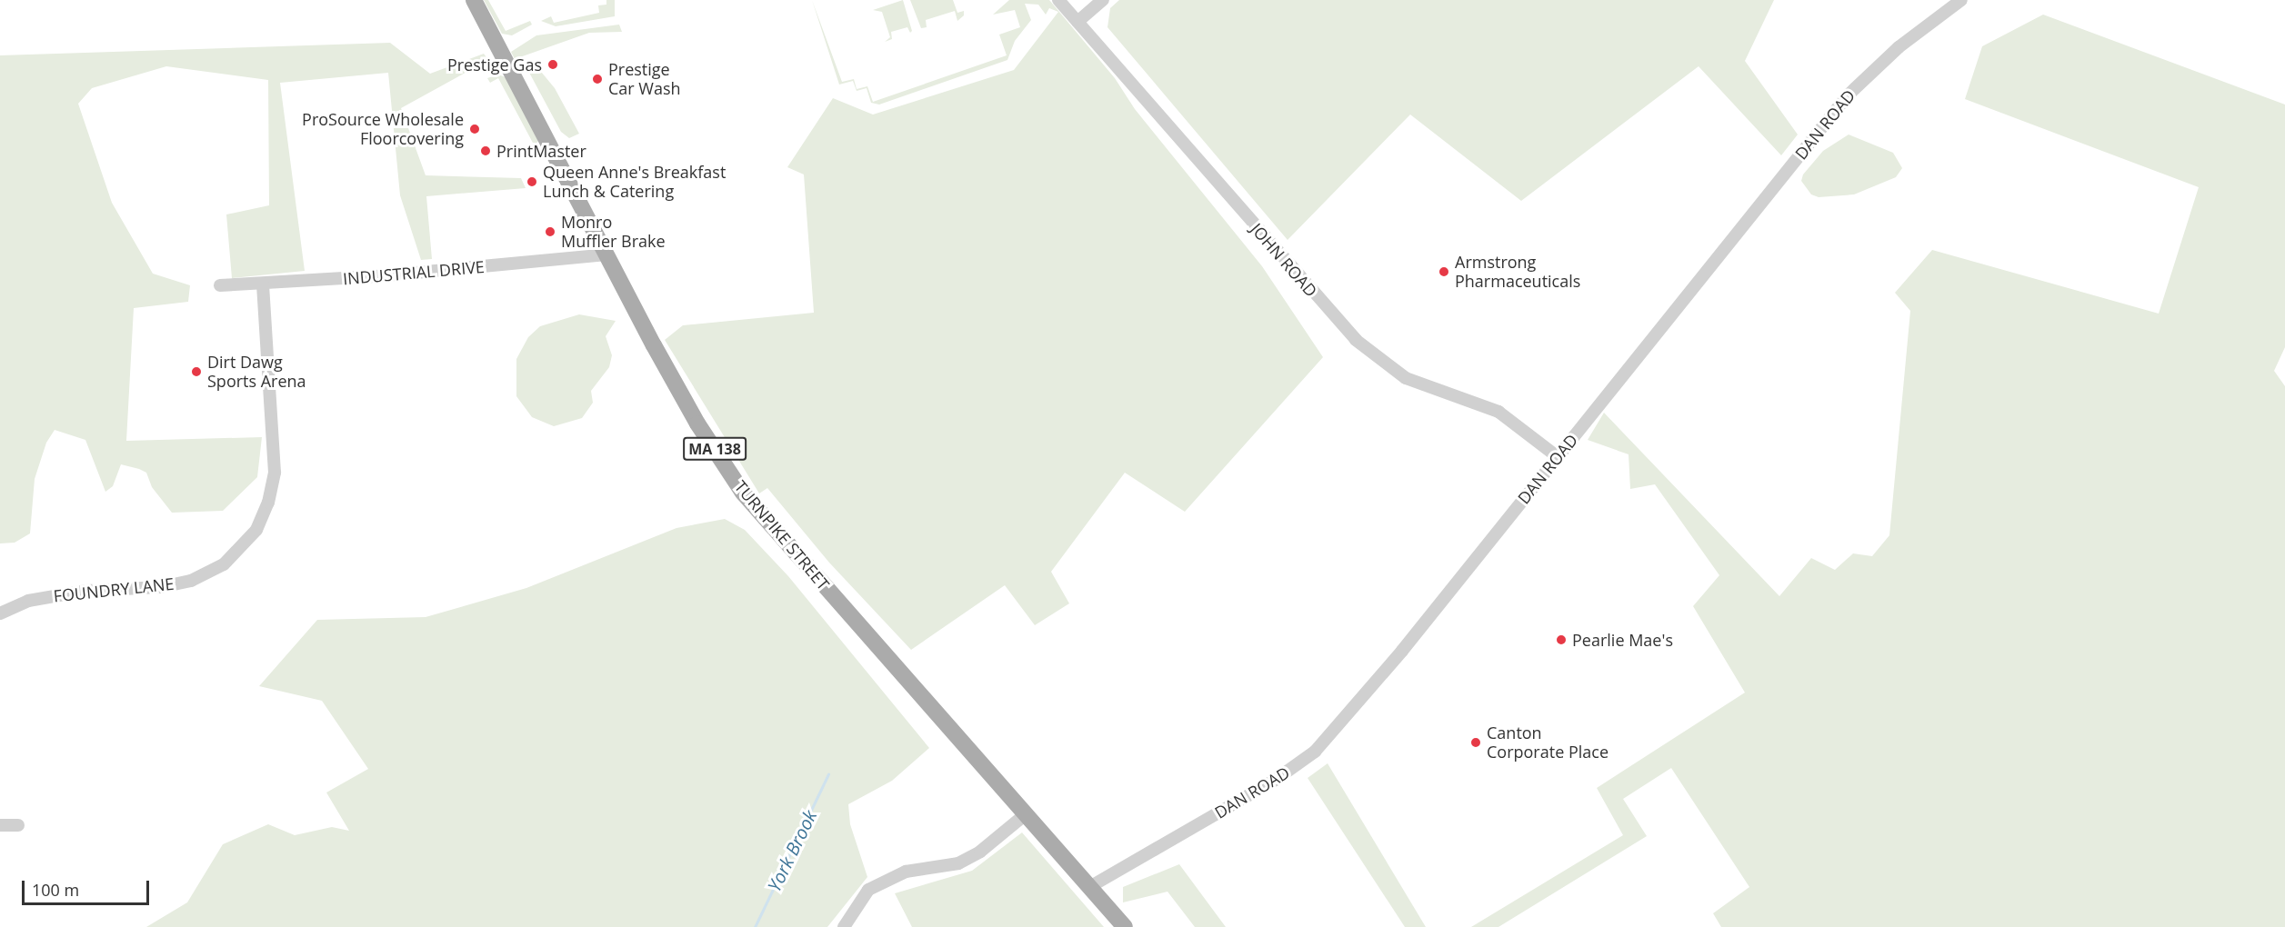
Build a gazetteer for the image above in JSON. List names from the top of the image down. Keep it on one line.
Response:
{"streets":{"main road":["MA 138","TURNPIKE STREET"],"street":["DAN ROAD","JOHN ROAD","INDUSTRIAL DRIVE","FOUNDRY LANE"]},"crossings":[["DAN ROAD","JOHN ROAD"],["DAN ROAD","TURNPIKE STREET"],["INDUSTRIAL DRIVE","TURNPIKE STREET"],["INDUSTRIAL DRIVE","FOUNDRY LANE"]],"water":["York Brook"],"places":["Prestige Gas","Prestige Car Wash","ProSource Wholesale Floorcovering","PrintMaster","Queen Anne's Breakfast Lunch & Catering","Monro Muffler Brake","Armstrong Pharmaceuticals","Dirt Dawg Sports Arena","Pearlie Mae's","Canton Corporate Place"],"scale_bar":"100 m"}
